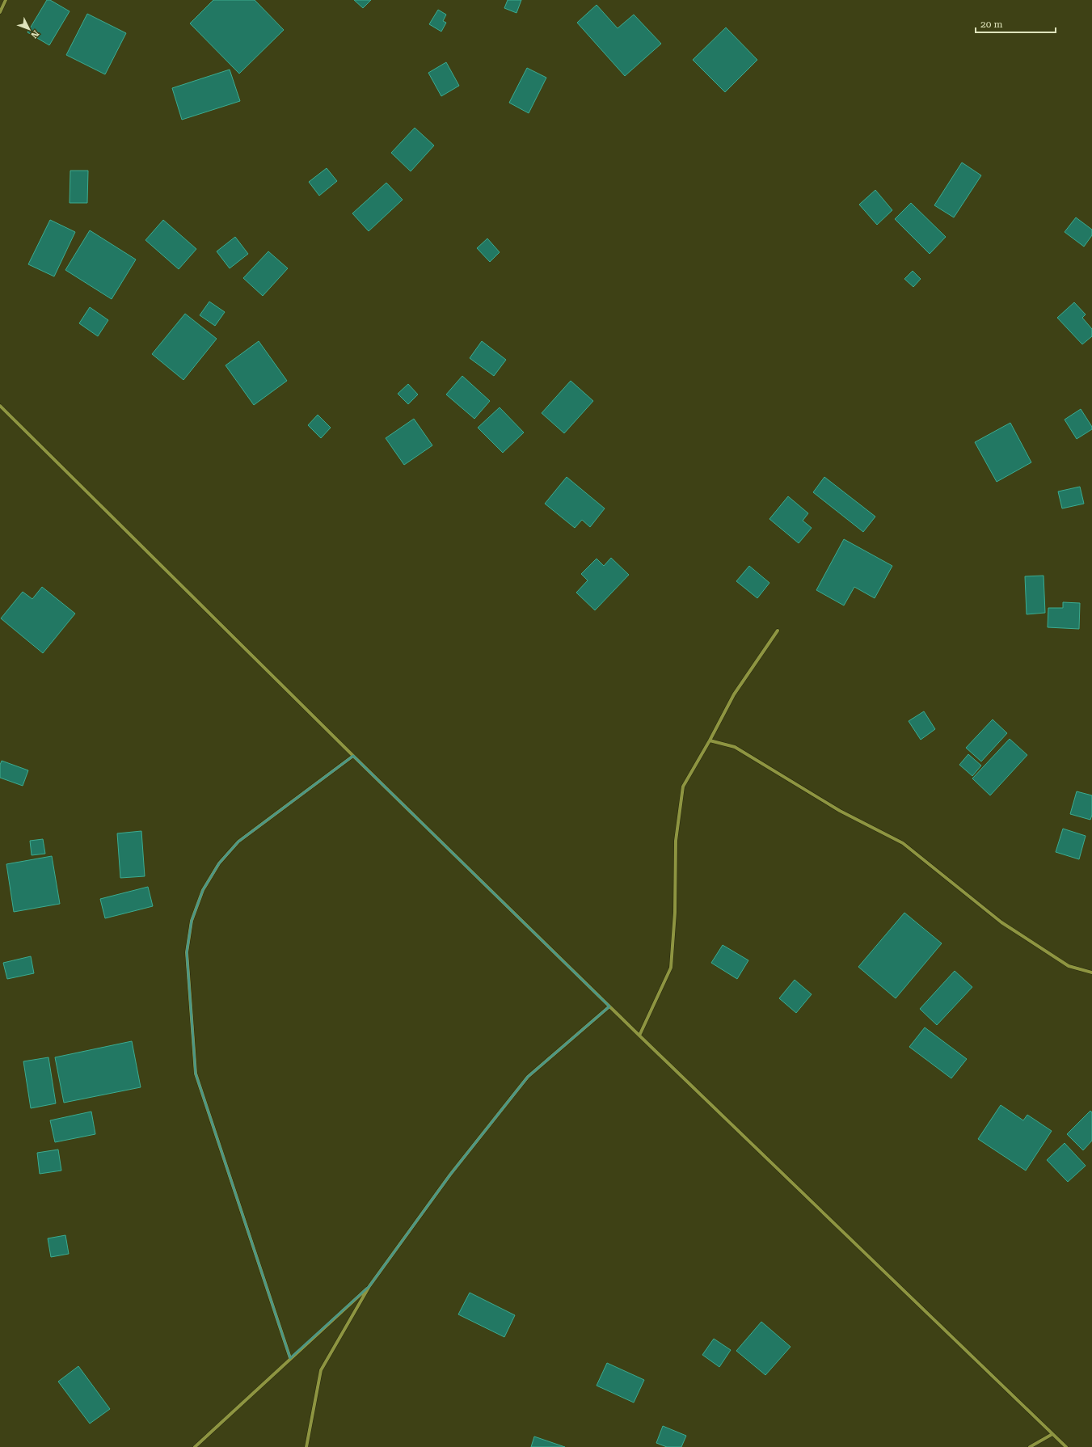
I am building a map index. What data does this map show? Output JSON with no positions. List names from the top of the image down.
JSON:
{
  "scale_bar": "20 m",
  "north": "bottom right"
}
